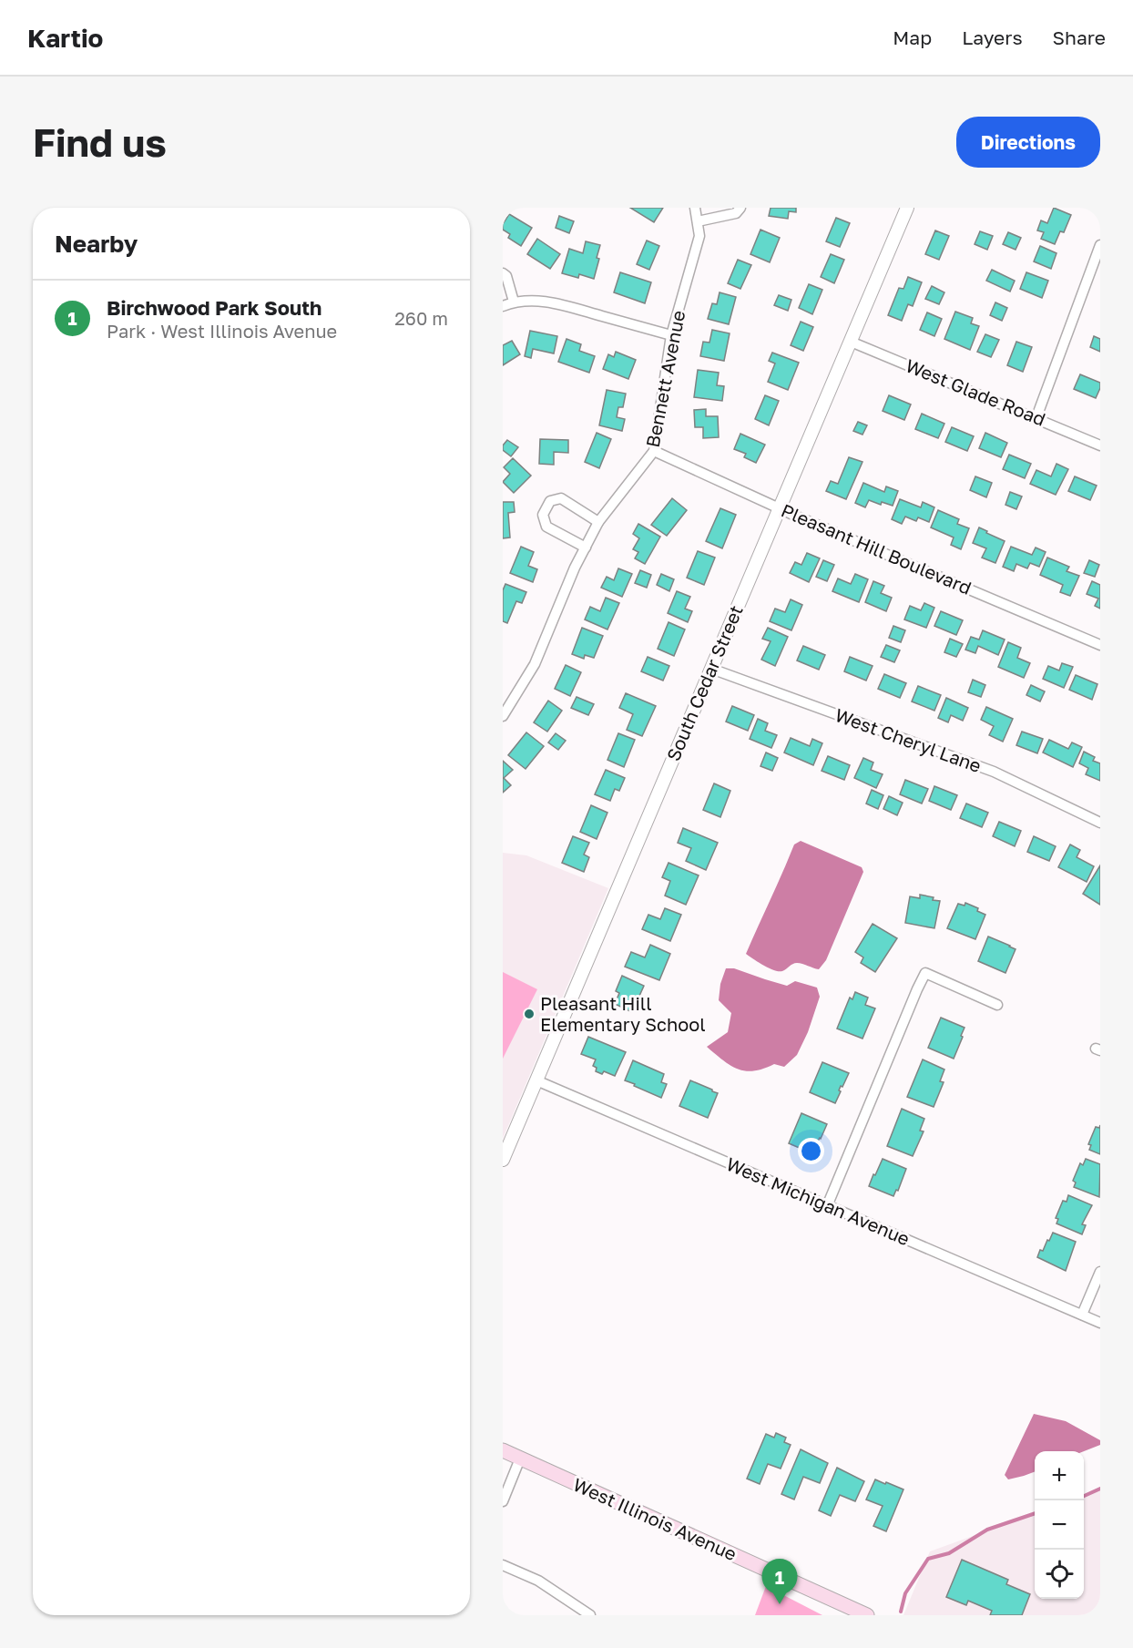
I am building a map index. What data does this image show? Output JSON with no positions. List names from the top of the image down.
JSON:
{
  "streets": {
    "main road": ["West Illinois Avenue"],
    "street": [
      "Bennett Avenue",
      "West Glade Road",
      "Pleasant Hill Boulevard",
      "South Cedar Street",
      "West Cheryl Lane",
      "West Michigan Avenue"
    ]
  },
  "crossings": [
    ["Bennett Avenue", "Pleasant Hill Boulevard"],
    ["West Glade Road", "South Cedar Street"],
    ["Pleasant Hill Boulevard", "South Cedar Street"],
    ["South Cedar Street", "West Cheryl Lane"],
    ["South Cedar Street", "West Michigan Avenue"]
  ],
  "places": ["Pleasant Hill Elementary School"],
  "page": {
    "header": "Kartio",
    "nav": ["Map", "Layers", "Share"],
    "buttons": "Directions",
    "title": "Find us",
    "heading": "Nearby",
    "list": [
      {
        "mark": "1",
        "name": "Birchwood Park South",
        "note": "Park · West Illinois Avenue",
        "value": "260 m"
      }
    ],
    "map_buttons": ["+", "−"],
    "pins": "1"
  }
}
